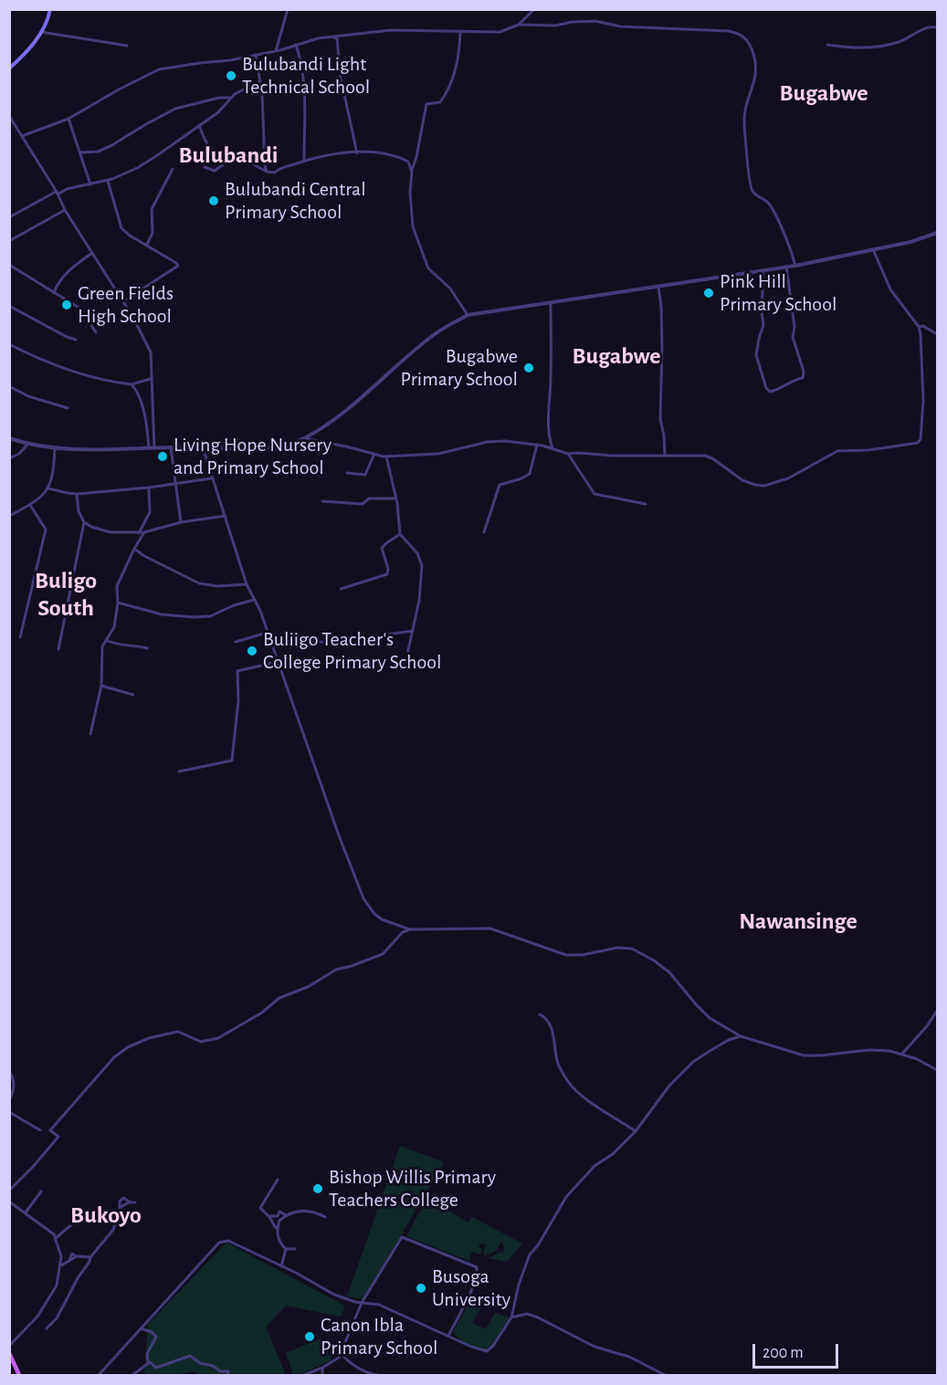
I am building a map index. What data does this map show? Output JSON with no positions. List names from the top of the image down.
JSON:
{
  "districts": [
    "Bugabwe",
    "Bulubandi",
    "Bugabwe",
    "Buligo South",
    "Nawansinge",
    "Bukoyo"
  ],
  "places": [
    "Bulubandi Light Technical School",
    "Bulubandi Central Primary School",
    "Pink Hill Primary School",
    "Green Fields High School",
    "Bugabwe Primary School",
    "Living Hope Nursery and Primary School",
    "Buliigo Teacher's College Primary School",
    "Bishop Willis Primary Teachers College",
    "Busoga University",
    "Canon Ibla Primary School"
  ],
  "scale_bar": "200 m"
}
